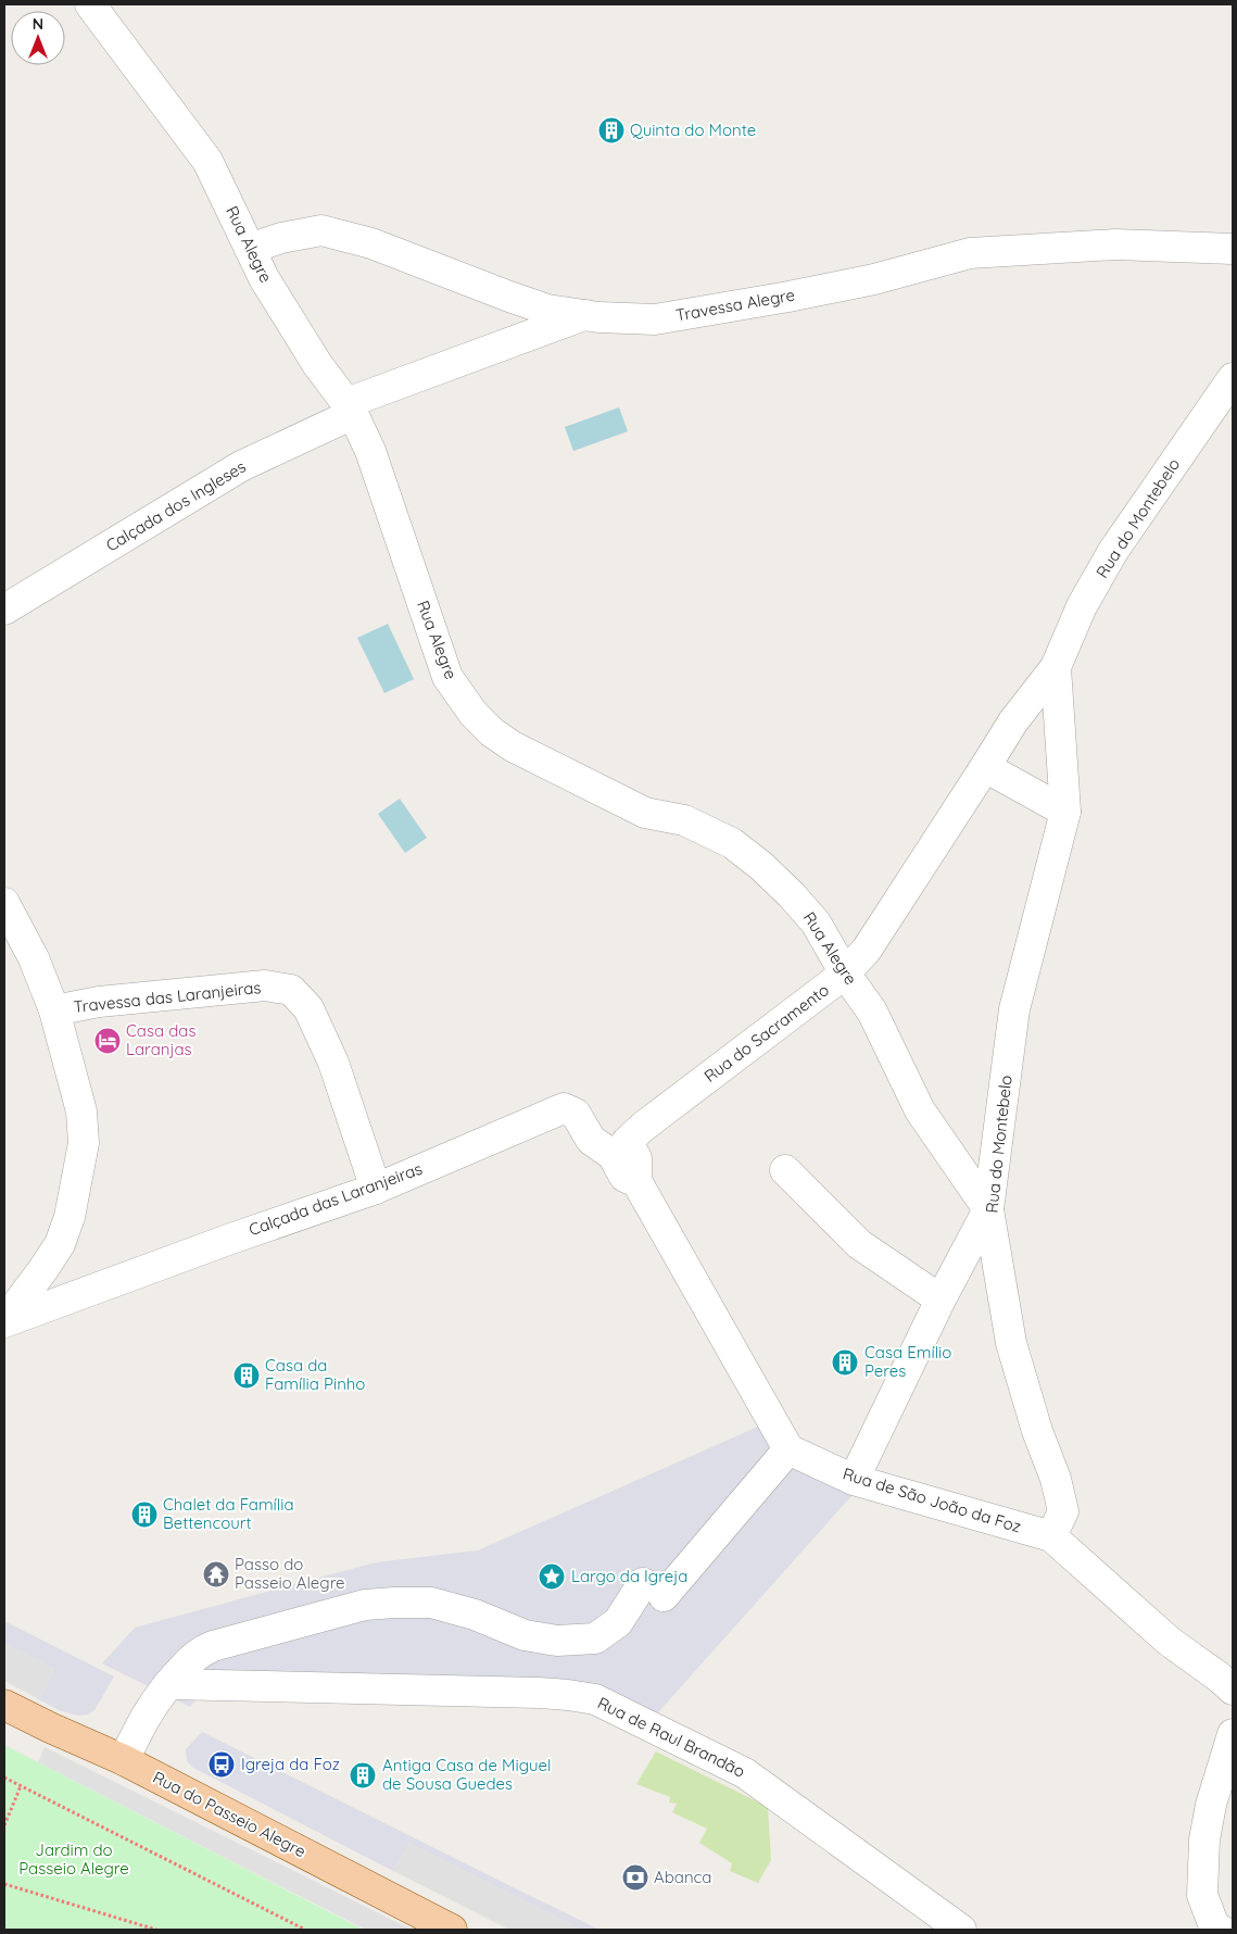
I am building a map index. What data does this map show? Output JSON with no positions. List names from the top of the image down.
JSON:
{
  "streets": {
    "main road": ["Rua do Passeio Alegre"],
    "street": [
      "Rua Alegre",
      "Travessa Alegre",
      "Calçada dos Ingleses",
      "Rua do Montebelo",
      "Travessa das Laranjeiras",
      "Rua do Sacramento",
      "Calçada das Laranjeiras",
      "Rua de São João da Foz",
      "Rua de Raul Brandão"
    ]
  },
  "crossings": [
    ["Rua Alegre", "Travessa Alegre"],
    ["Rua Alegre", "Calçada dos Ingleses"],
    ["Rua Alegre", "Rua do Montebelo"],
    ["Rua Alegre", "Rua do Sacramento"],
    ["Travessa Alegre", "Calçada dos Ingleses"],
    ["Rua do Montebelo", "Rua do Sacramento"],
    ["Rua do Montebelo", "Rua de São João da Foz"],
    ["Travessa das Laranjeiras", "Calçada das Laranjeiras"],
    ["Rua do Sacramento", "Calçada das Laranjeiras"]
  ],
  "parks": ["Jardim do Passeio Alegre"],
  "places": {
    "building": [
      "Quinta do Monte",
      "Casa Emílio Peres",
      "Casa da Família Pinho",
      "Chalet da Família Bettencourt",
      "Antiga Casa de Miguel de Sousa Guedes"
    ],
    "hotel": ["Casa das Laranjas"],
    "temple": ["Passo do Passeio Alegre"],
    "place": ["Largo da Igreja"],
    "bus stop": ["Igreja da Foz"],
    "bank": ["Abanca"]
  },
  "north": "top"
}
